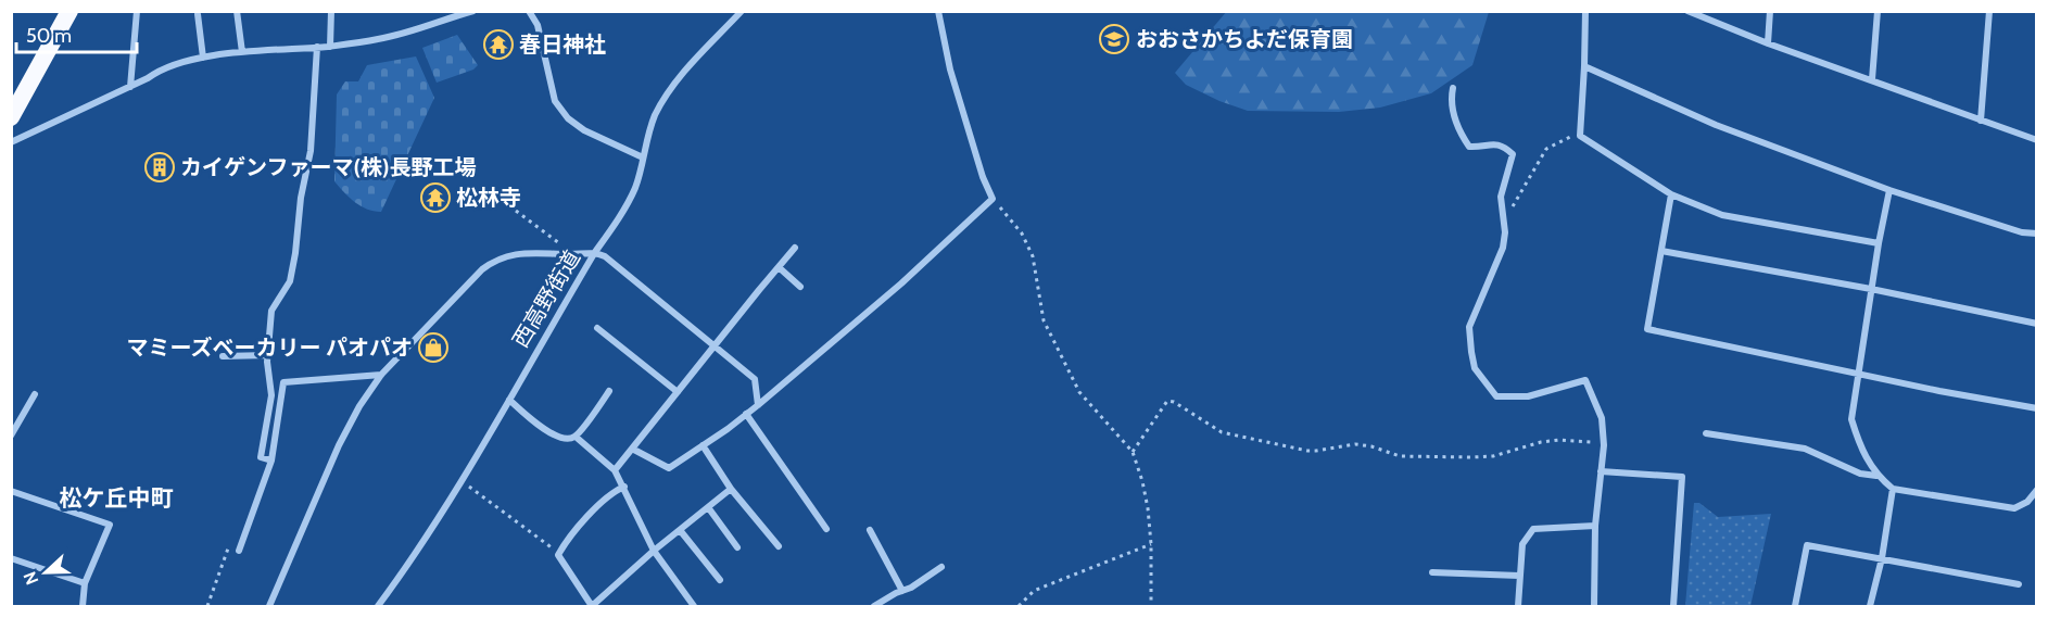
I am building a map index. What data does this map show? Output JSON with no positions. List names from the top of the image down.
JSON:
{
  "streets": {
    "street": ["西高野街道"]
  },
  "districts": ["松ケ丘中町"],
  "places": {
    "school or university": ["おおさかちよだ保育園"],
    "temple": ["春日神社", "松林寺"],
    "building": ["カイゲンファーマ(株)長野工場"],
    "shop": ["マミーズベーカリー パオパオ"]
  },
  "scale_bar": "50 m",
  "north": "left"
}
